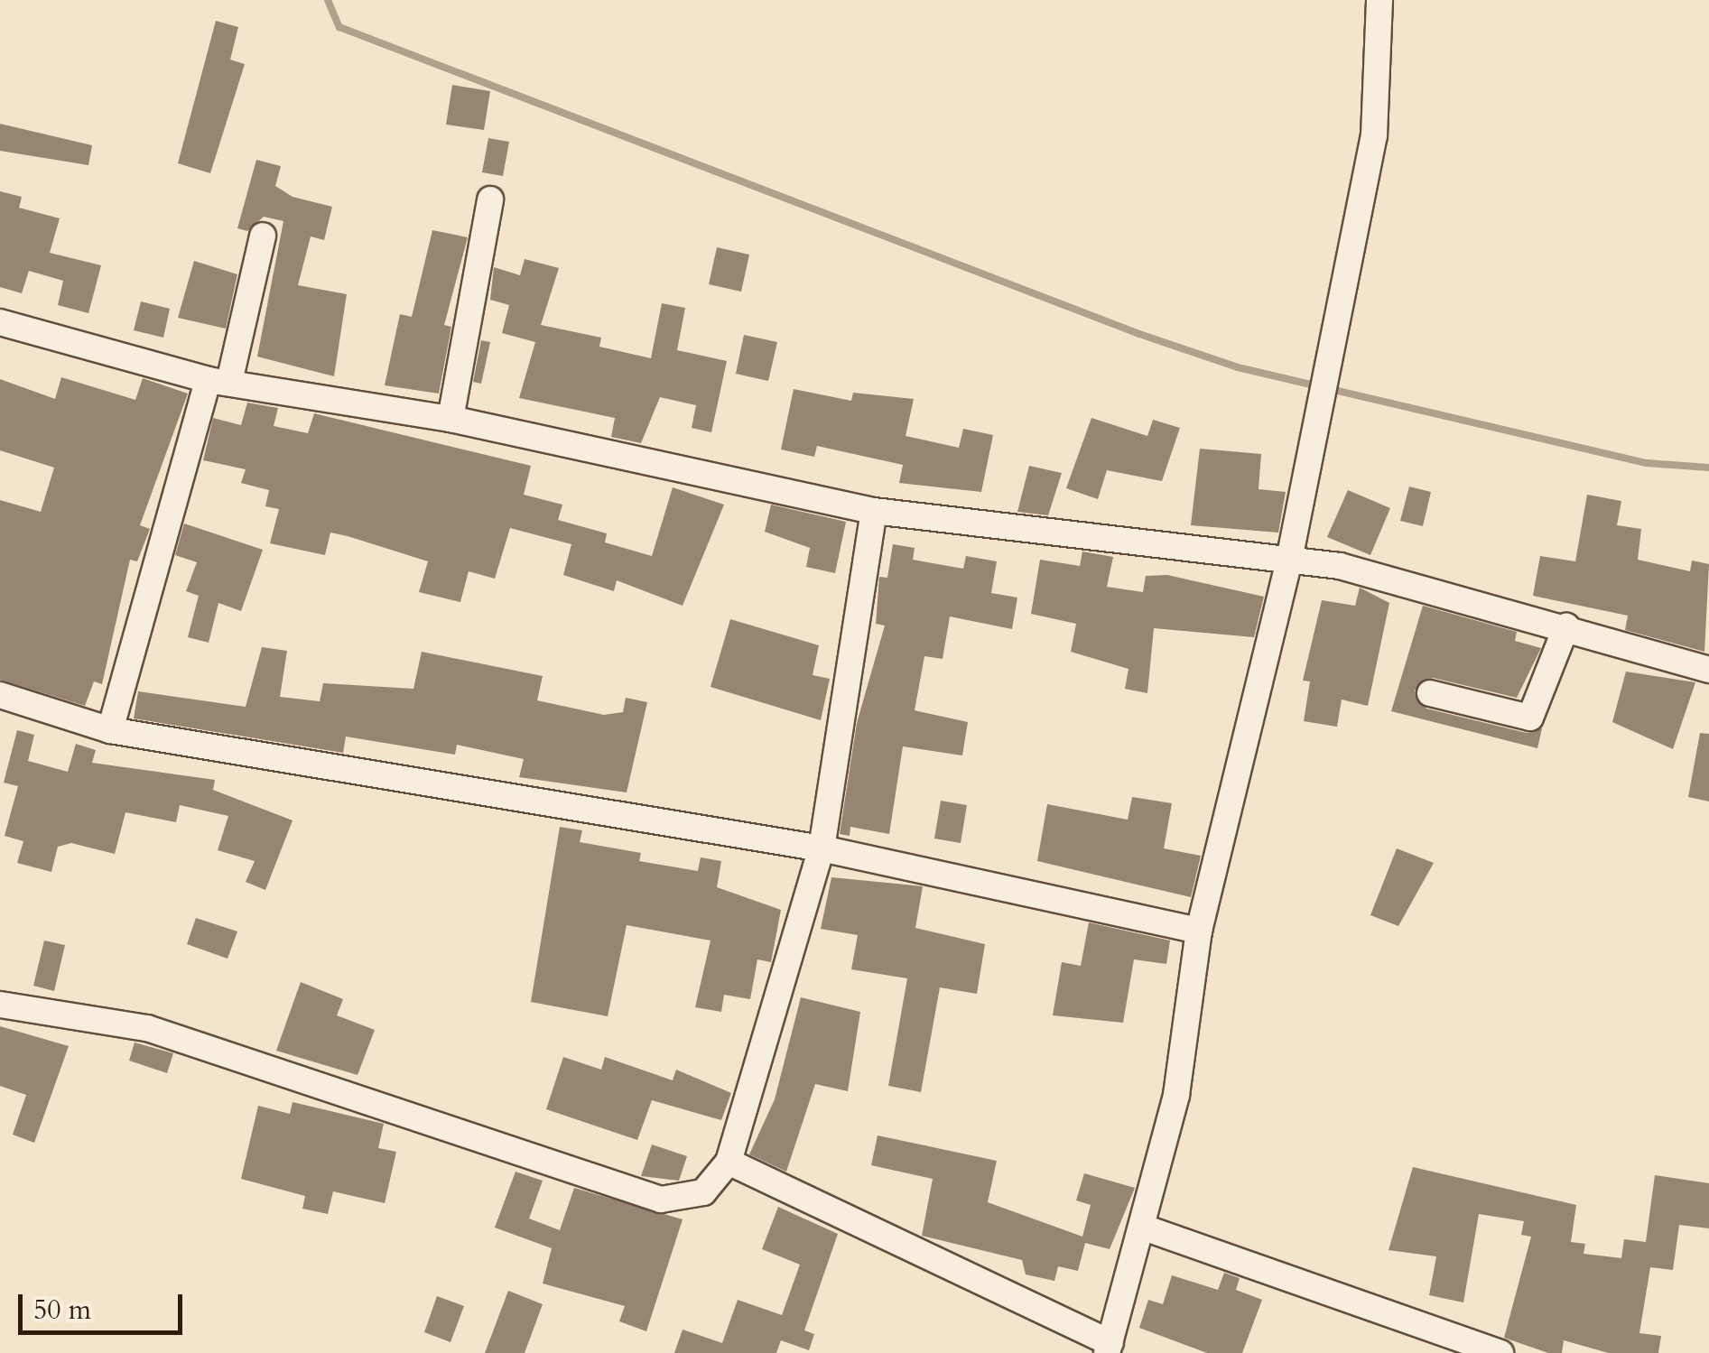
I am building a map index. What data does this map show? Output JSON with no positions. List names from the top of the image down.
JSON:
{
  "scale_bar": "50 m"
}
